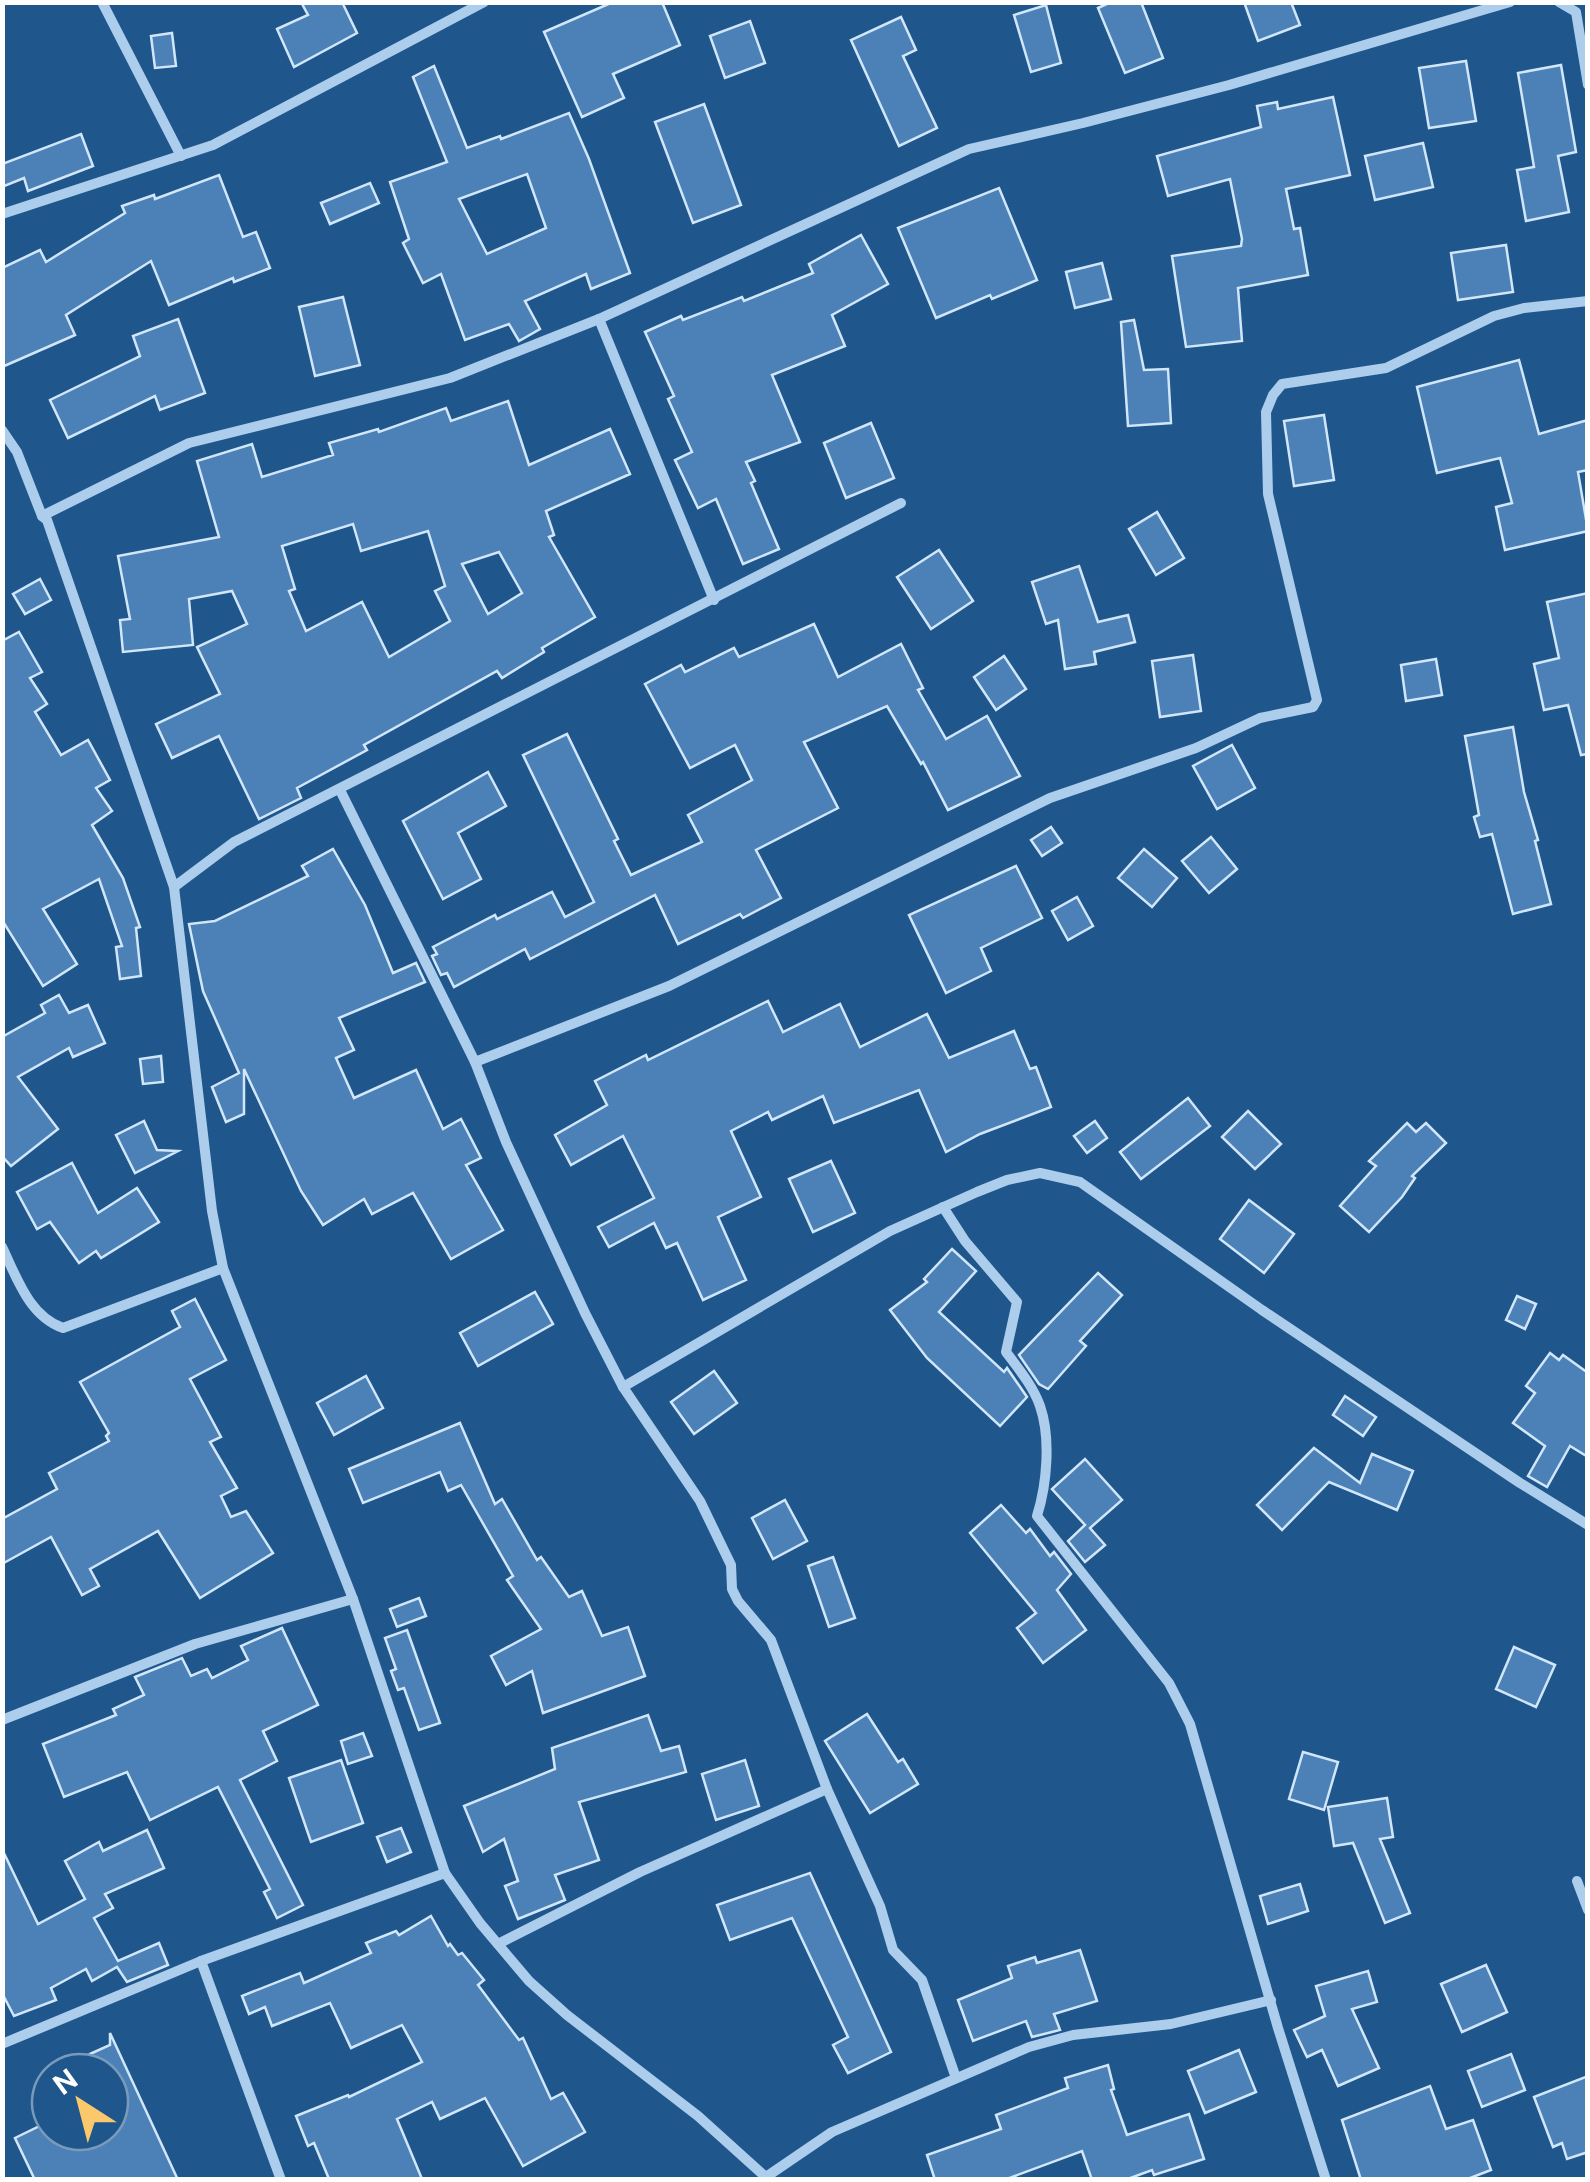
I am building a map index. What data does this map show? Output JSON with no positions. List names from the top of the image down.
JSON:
{
  "north": "top left"
}
